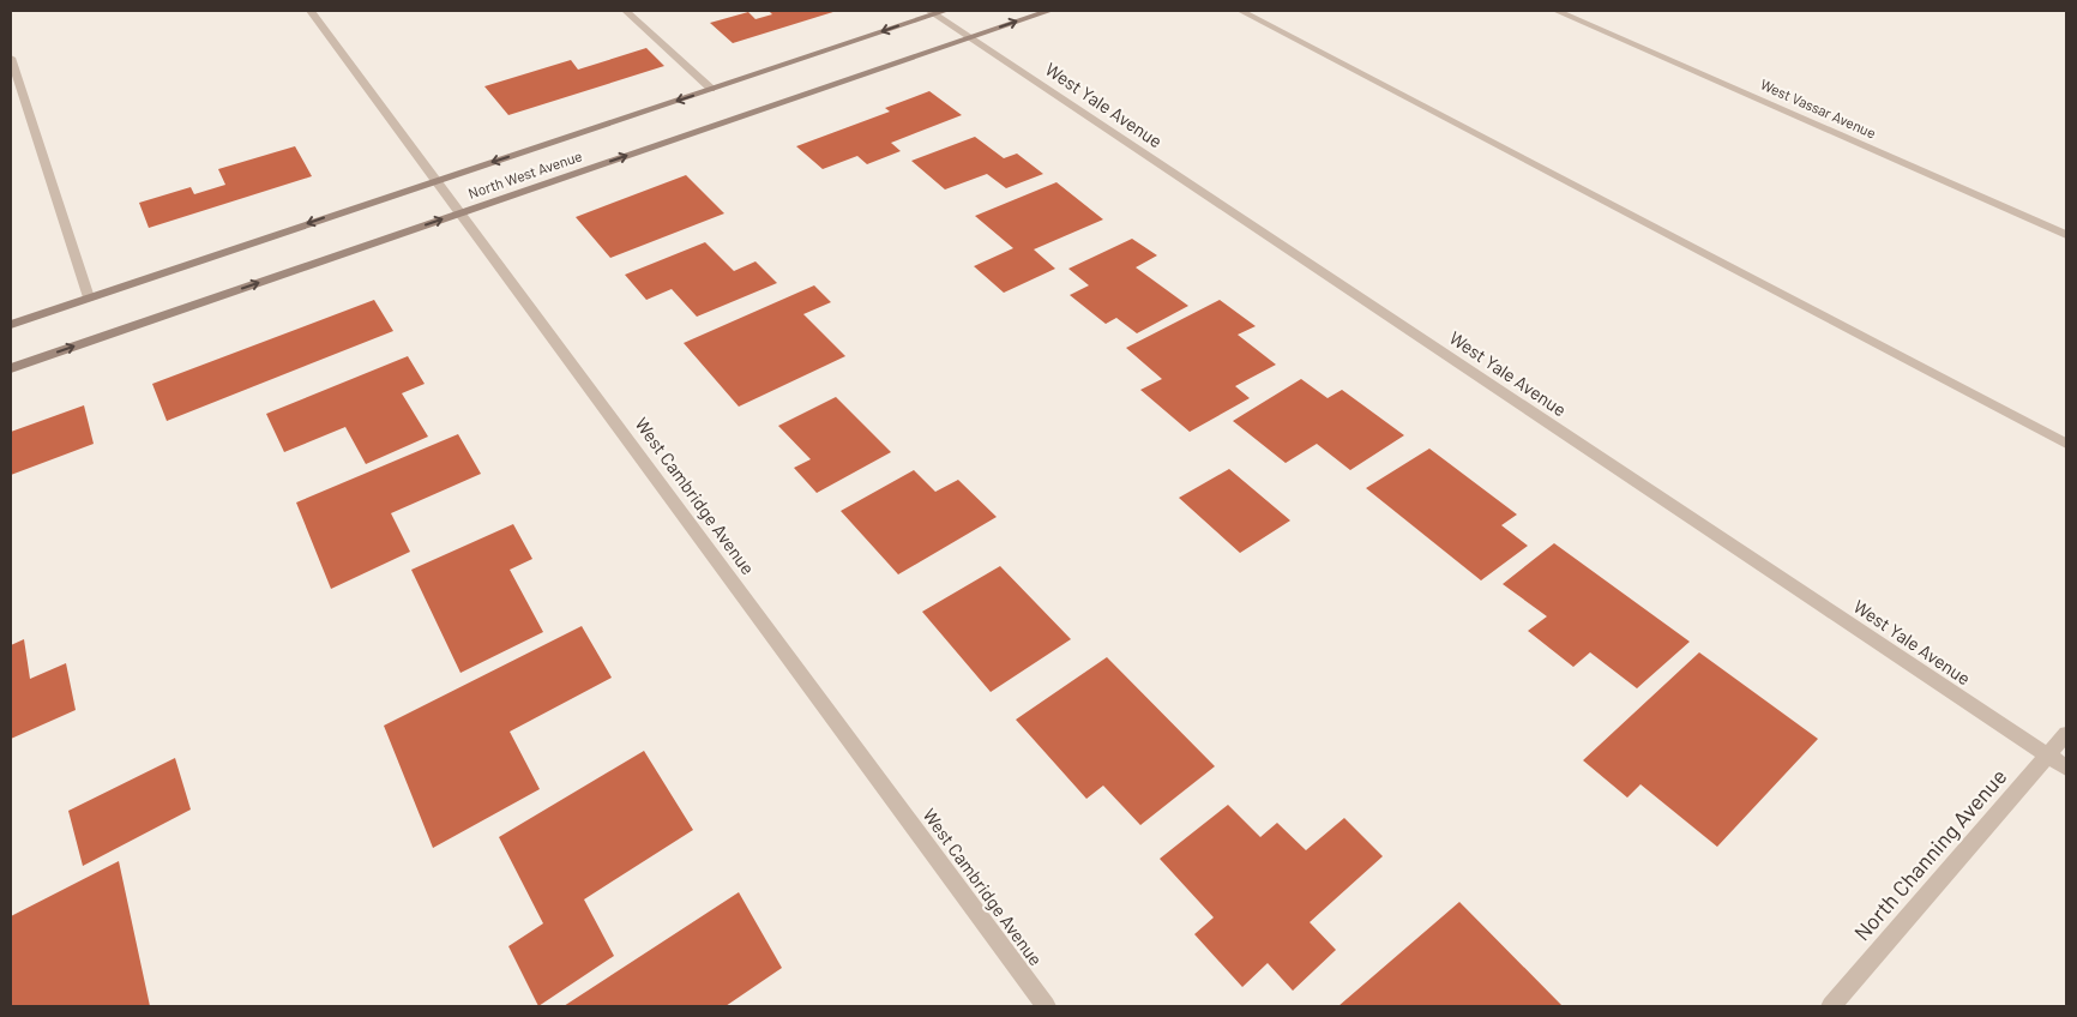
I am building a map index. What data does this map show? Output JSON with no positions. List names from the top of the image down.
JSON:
{
  "streets": {
    "main road": ["North West Avenue"],
    "street": [
      "West Yale Avenue",
      "West Vassar Avenue",
      "West Cambridge Avenue",
      "North Channing Avenue"
    ]
  },
  "crossings": [
    ["West Yale Avenue", "North West Avenue"],
    ["West Yale Avenue", "North Channing Avenue"],
    ["North West Avenue", "West Cambridge Avenue"]
  ]
}
